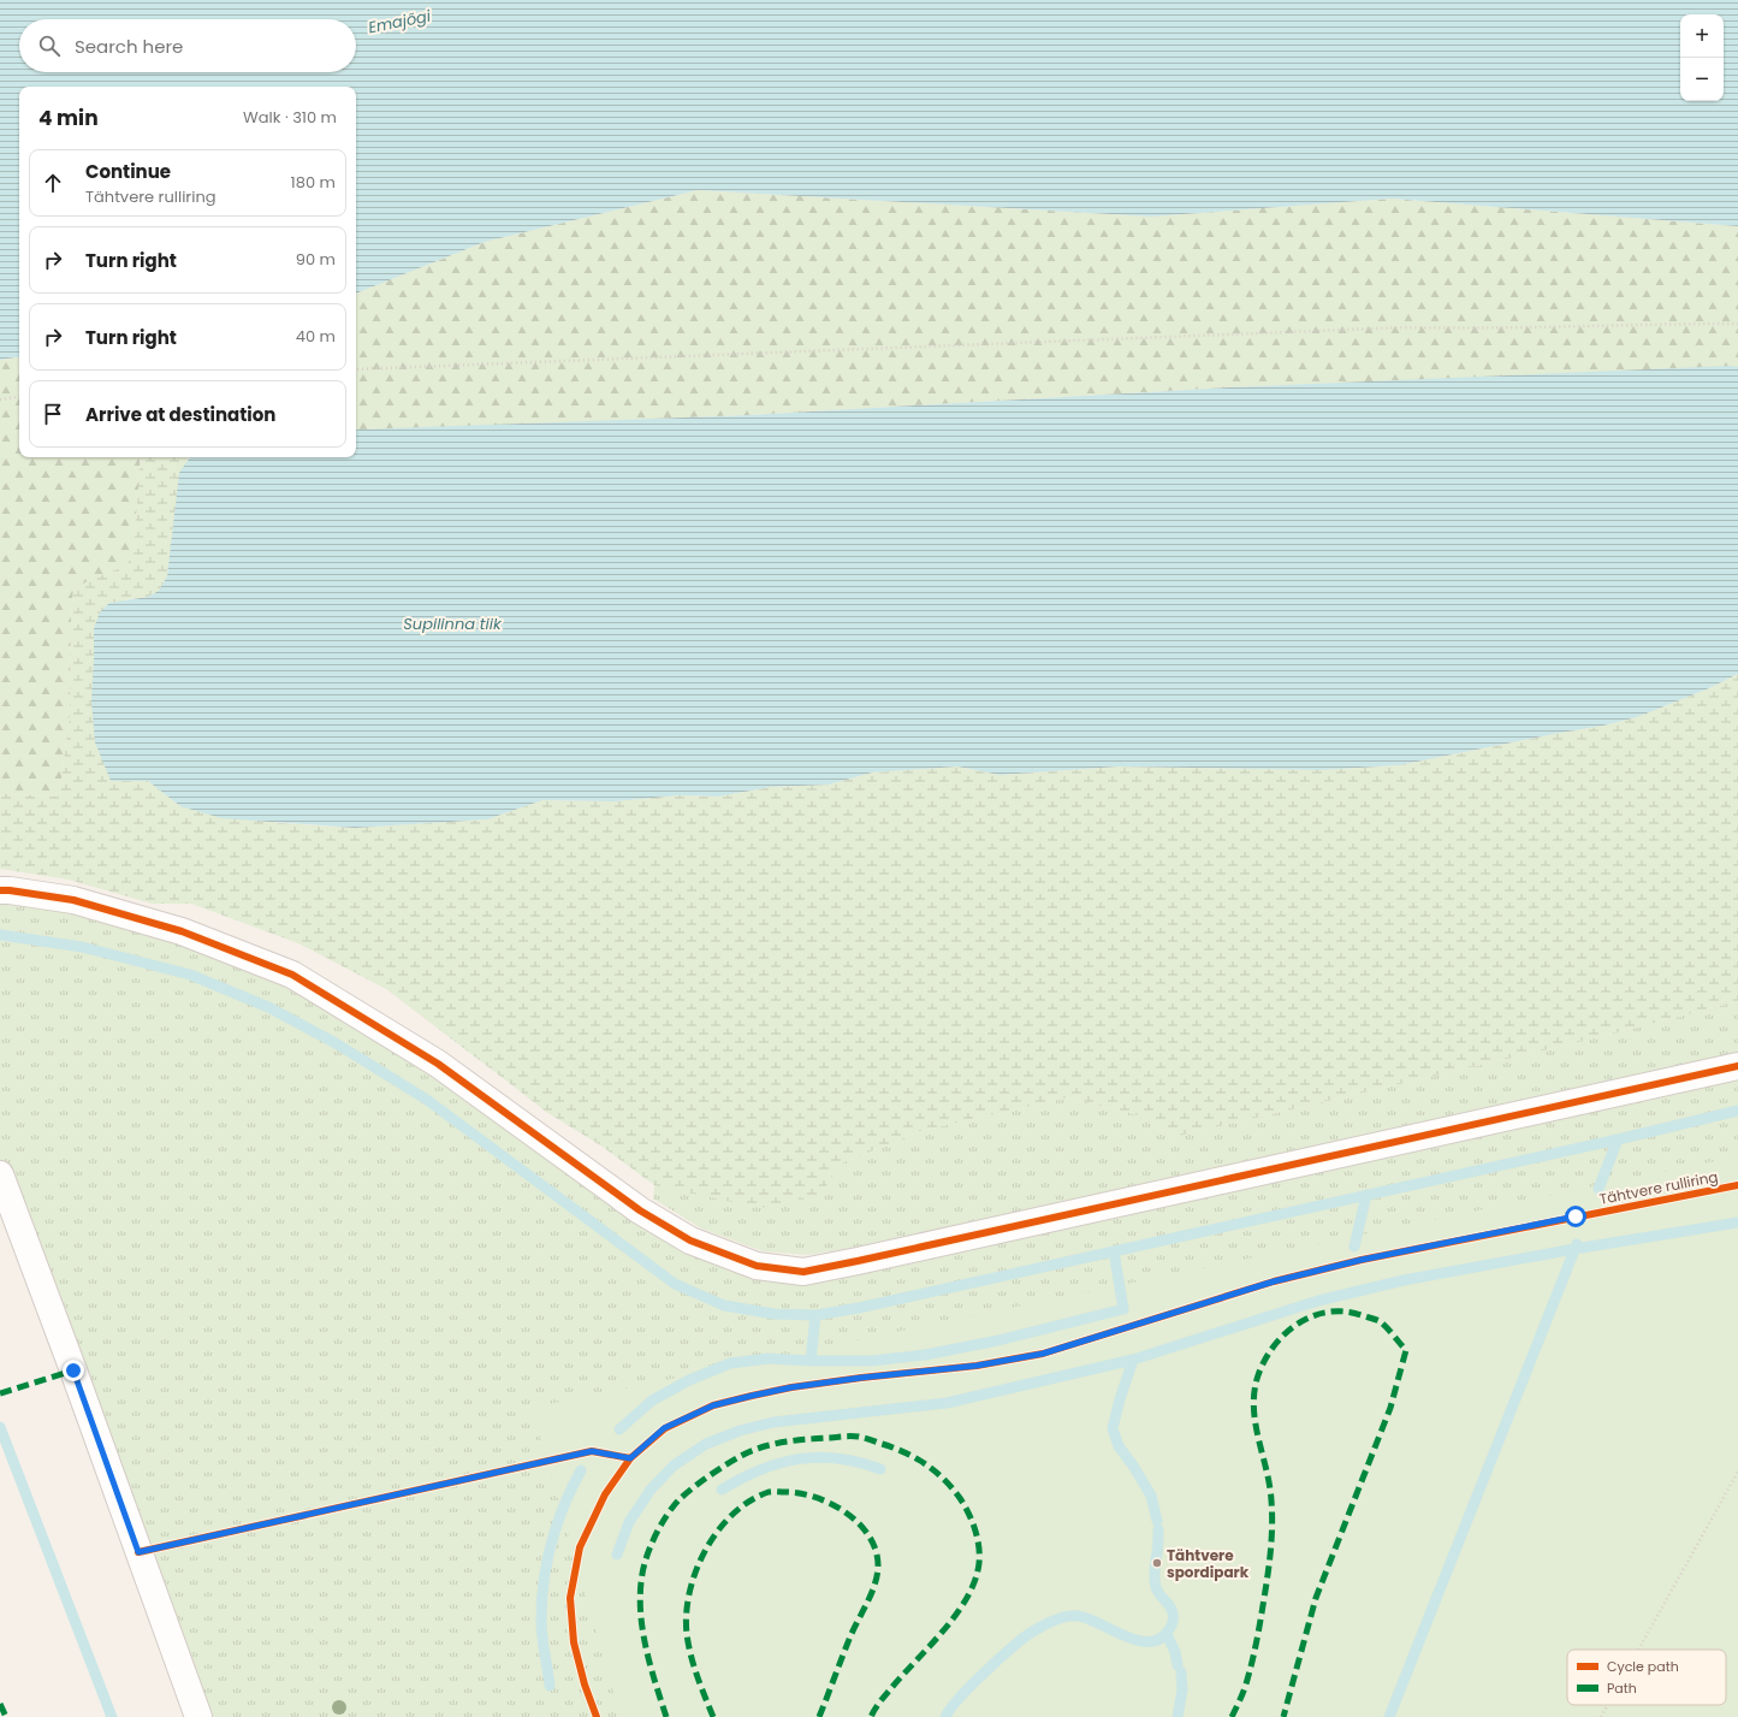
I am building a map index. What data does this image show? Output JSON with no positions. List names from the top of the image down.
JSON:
{
  "streets": {
    "cycle path": ["Tähtvere rulliring"]
  },
  "water": ["Emajõgi", "Supilinna tiik"],
  "places": ["Tähtvere spordipark"],
  "legend": ["Cycle path", "Path"],
  "page": {
    "map_buttons": ["+", "−"],
    "search": "Search here",
    "heading": ["4 min", "Walk · 310 m"],
    "list": [
      ["Continue", "Tähtvere rulliring", "180 m"],
      ["Turn right", "90 m"],
      ["Turn right", "40 m"],
      "Arrive at destination"
    ]
  }
}
